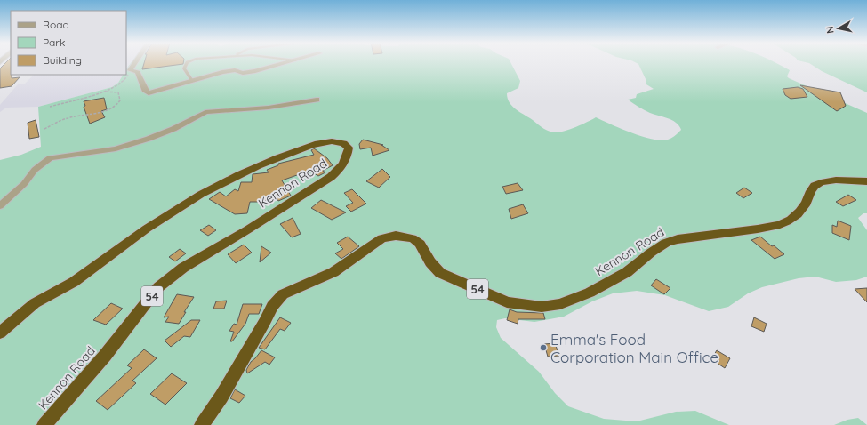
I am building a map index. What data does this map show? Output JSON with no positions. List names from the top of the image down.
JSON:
{
  "streets": {
    "highway": ["Kennon Road", "54"]
  },
  "places": ["Emma's Food Corporation Main Office"],
  "legend": ["Road", "Park", "Building"],
  "north": "left"
}
